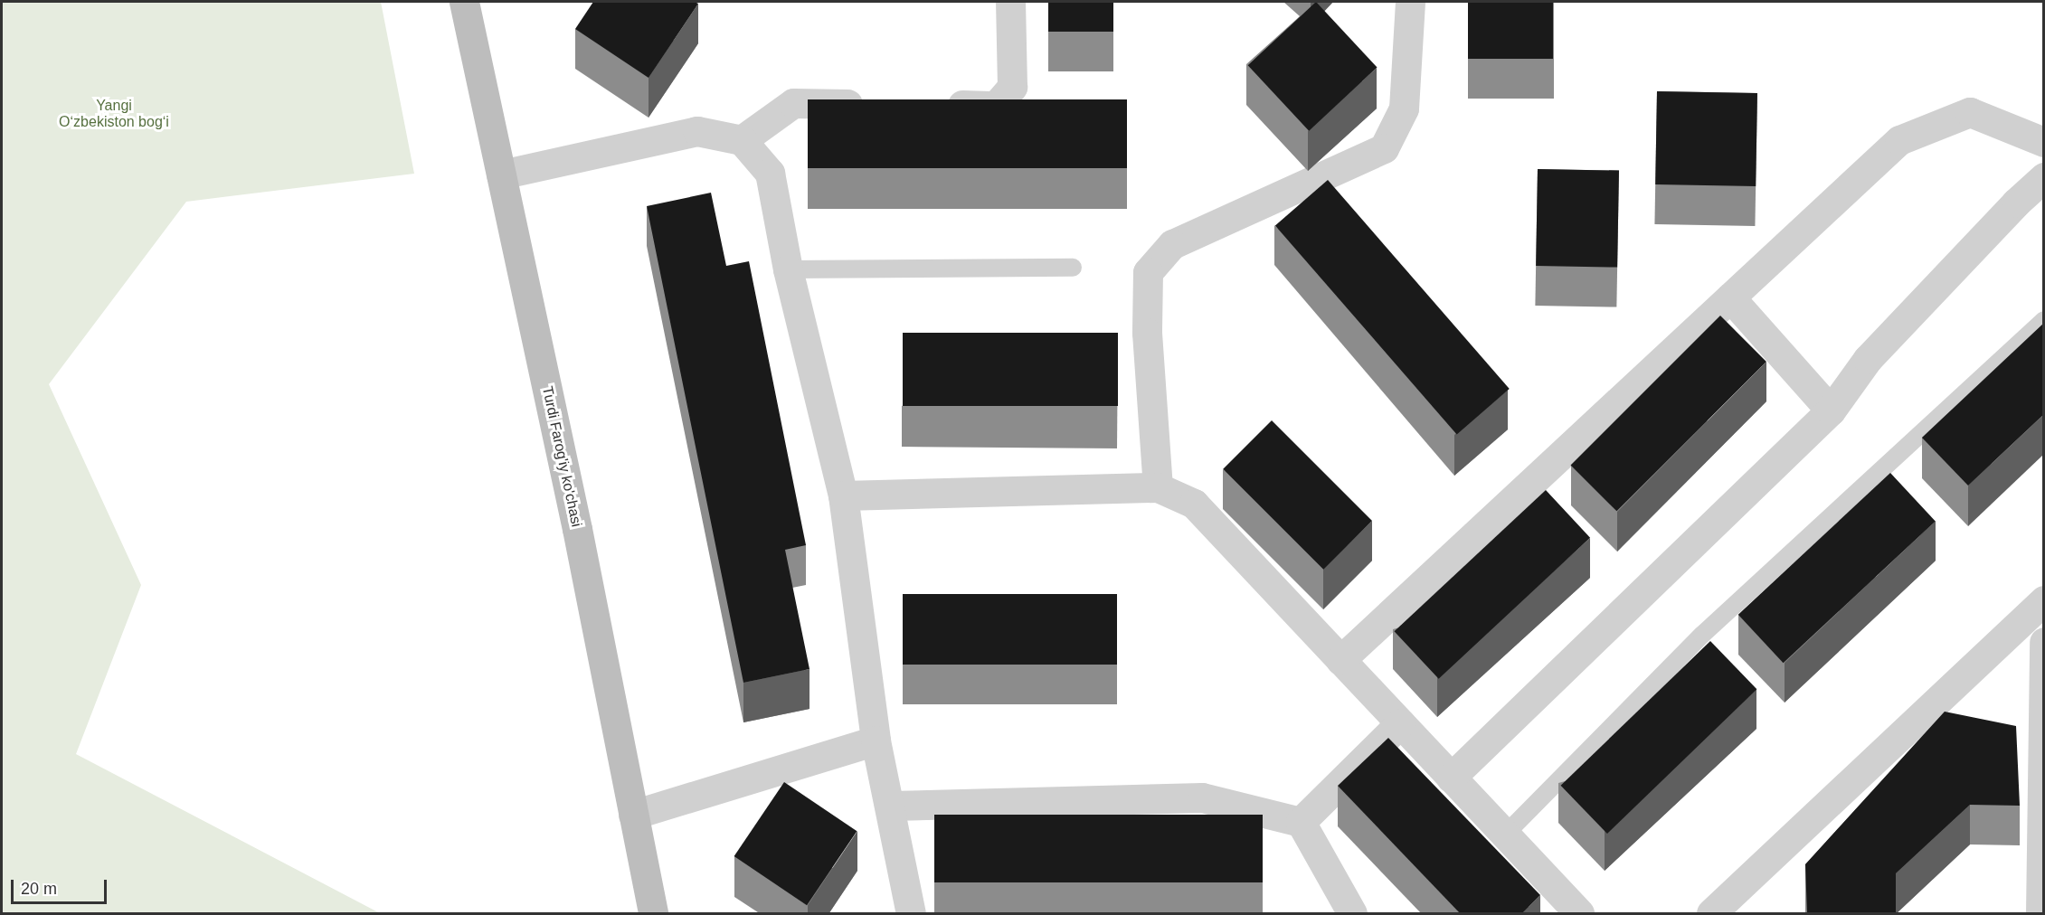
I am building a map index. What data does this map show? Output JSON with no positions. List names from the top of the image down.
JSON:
{
  "streets": {
    "main road": ["Turdi Farog'iy ko'chasi"]
  },
  "parks": ["Yangi Oʻzbekiston bogʻi"],
  "scale_bar": "20 m"
}
